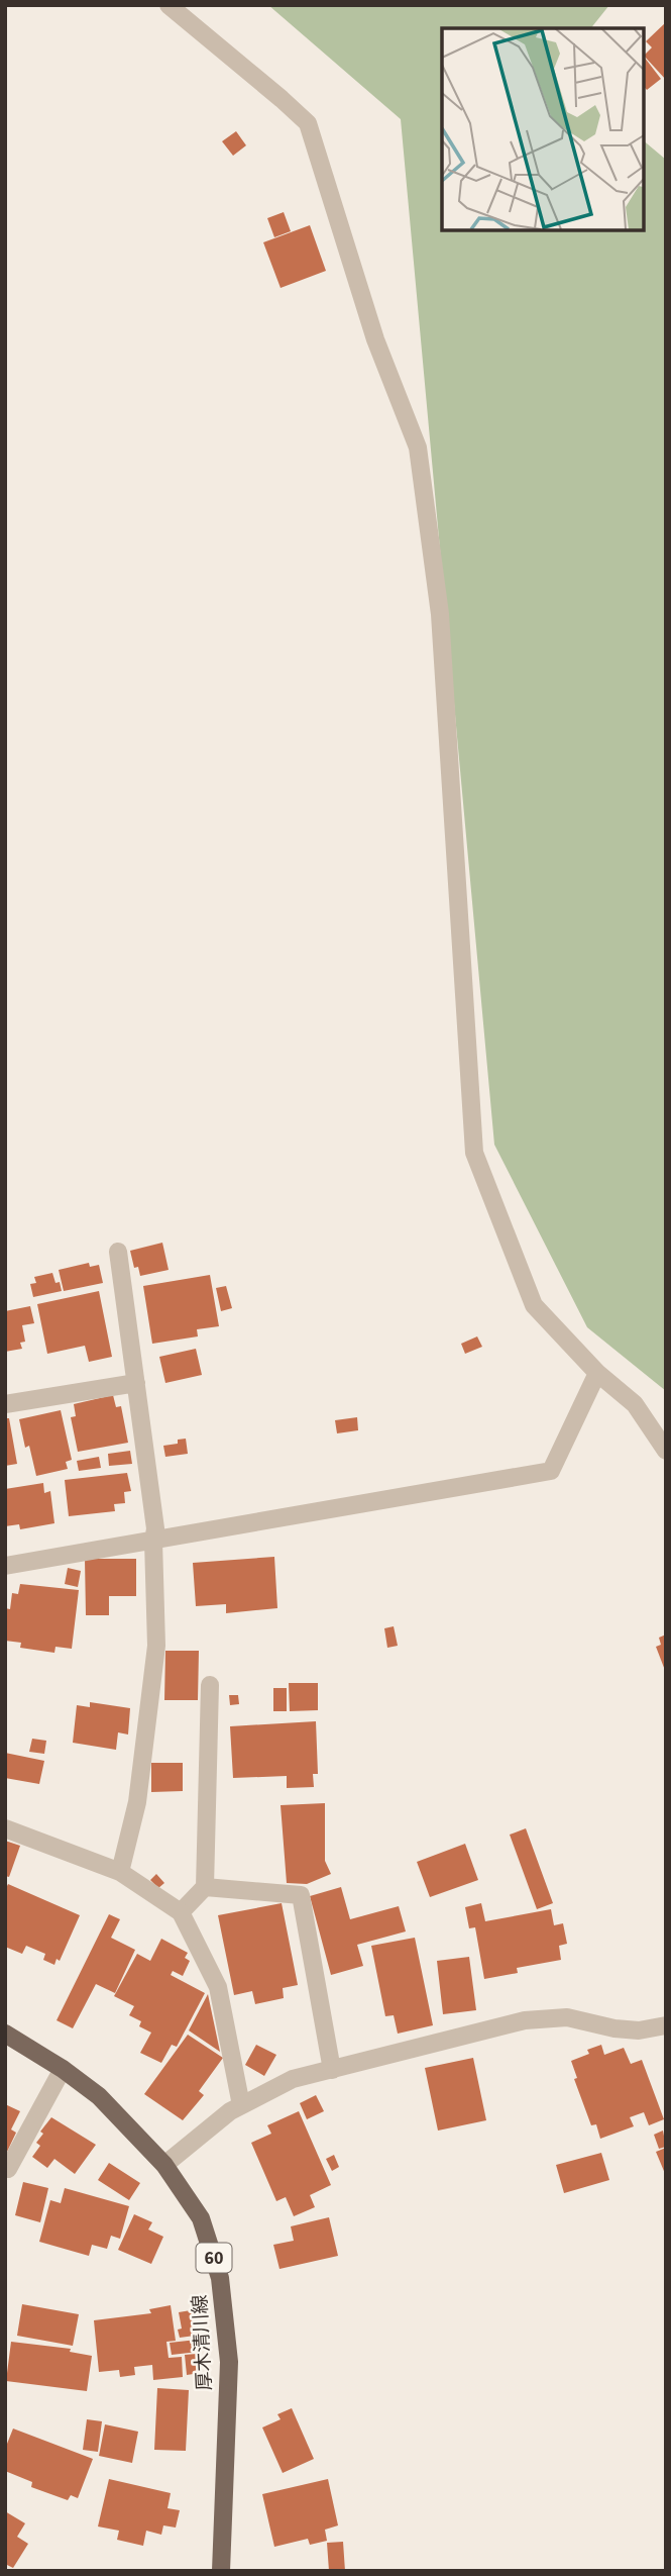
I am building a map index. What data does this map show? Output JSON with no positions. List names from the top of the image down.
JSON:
{
  "streets": {
    "main road": ["60", "厚木清川線"]
  }
}
